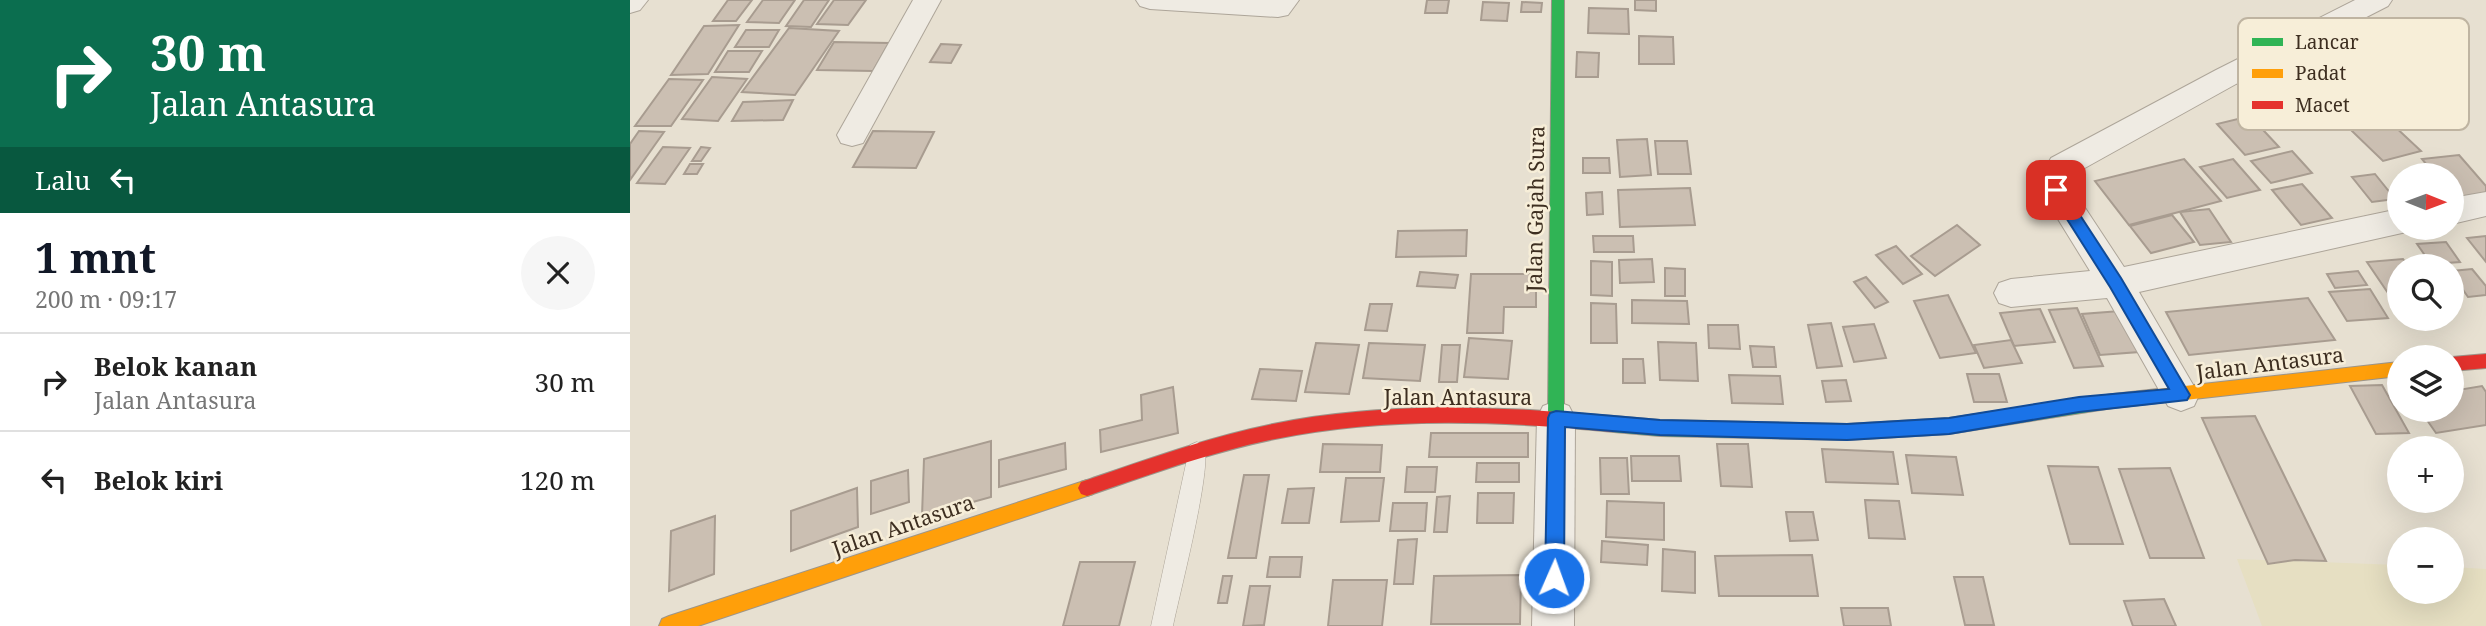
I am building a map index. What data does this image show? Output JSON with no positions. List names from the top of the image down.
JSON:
{
  "streets": {
    "main road": ["Jalan Gajah Sura", "Jalan Antasura"]
  },
  "crossings": [
    ["Jalan Gajah Sura", "Jalan Antasura"]
  ],
  "legend": ["Lancar", "Padat", "Macet"],
  "north": "right",
  "page": {
    "turn": ["30 m", "Jalan Antasura"],
    "then": "Lalu",
    "map_buttons": ["+", "−"],
    "heading": ["1 mnt", "200 m · 09:17"],
    "list": [
      {
        "name": "Belok kanan",
        "note": "Jalan Antasura",
        "value": "30 m"
      },
      {
        "name": "Belok kiri",
        "value": "120 m"
      }
    ]
  }
}
